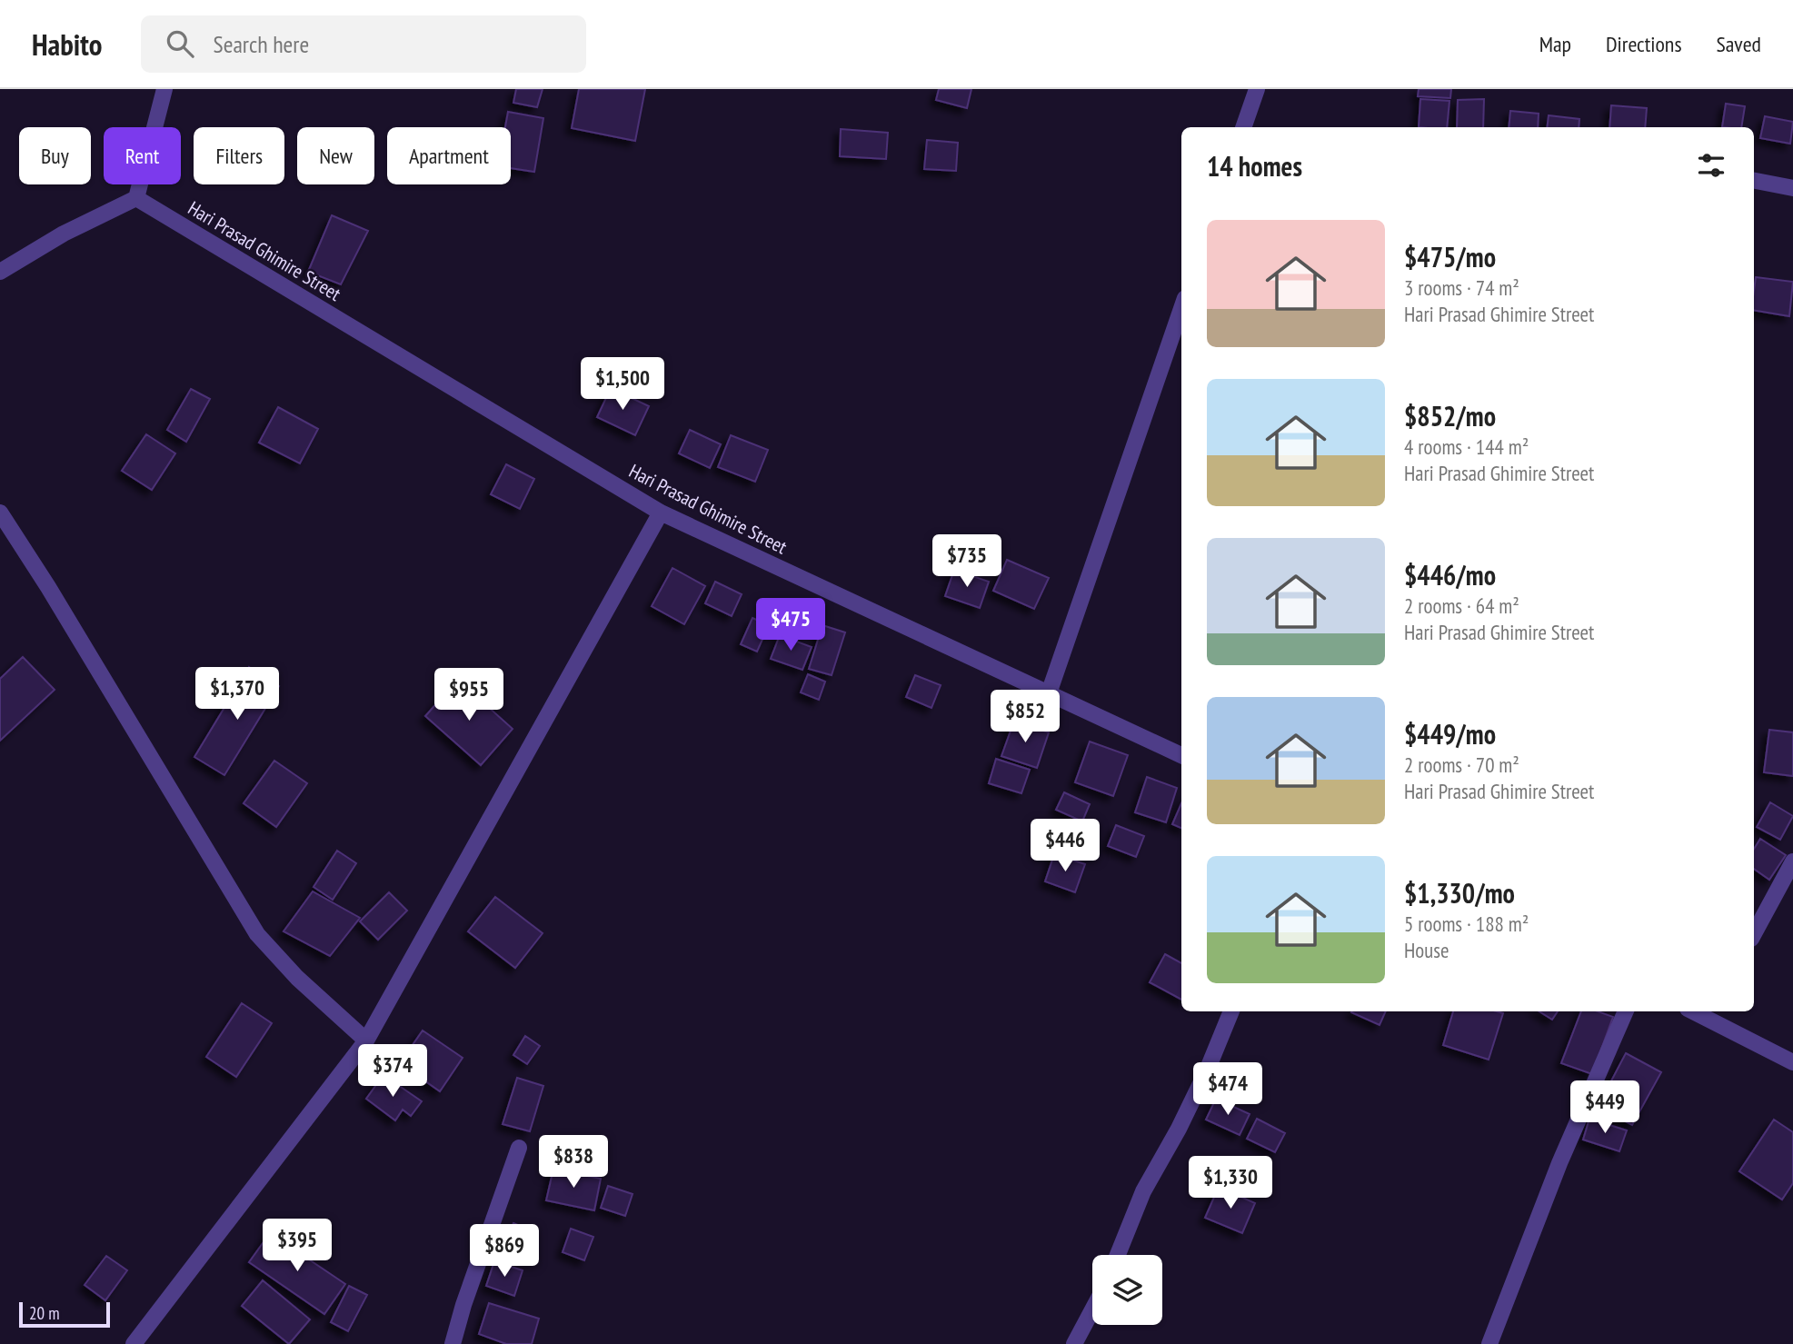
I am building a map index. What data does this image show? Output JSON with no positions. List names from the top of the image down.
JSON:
{
  "streets": {
    "street": ["Hari Prasad Ghimire Street"]
  },
  "scale_bar": "20 m",
  "page": {
    "header": "Habito",
    "search": "Search here",
    "nav": ["Map", "Directions", "Saved"],
    "chip": [
      "Buy",
      "Rent",
      "Filters",
      "New",
      "Apartment"
    ],
    "heading": "14 homes",
    "list": [
      {
        "name": "$475/mo",
        "note": "3 rooms · 74 m² · Hari Prasad Ghimire Street"
      },
      {
        "name": "$852/mo",
        "note": "4 rooms · 144 m² · Hari Prasad Ghimire Street"
      },
      {
        "name": "$446/mo",
        "note": "2 rooms · 64 m² · Hari Prasad Ghimire Street"
      },
      {
        "name": "$449/mo",
        "note": "2 rooms · 70 m² · Hari Prasad Ghimire Street"
      },
      {
        "name": "$1,330/mo",
        "note": "5 rooms · 188 m² · House"
      }
    ],
    "price": [
      "$1,500",
      "$735",
      "$475",
      "$1,370",
      "$955",
      "$852",
      "$446",
      "$374",
      "$474",
      "$449",
      "$838",
      "$1,330",
      "$395",
      "$869"
    ],
    "scale": "20 m"
  }
}
